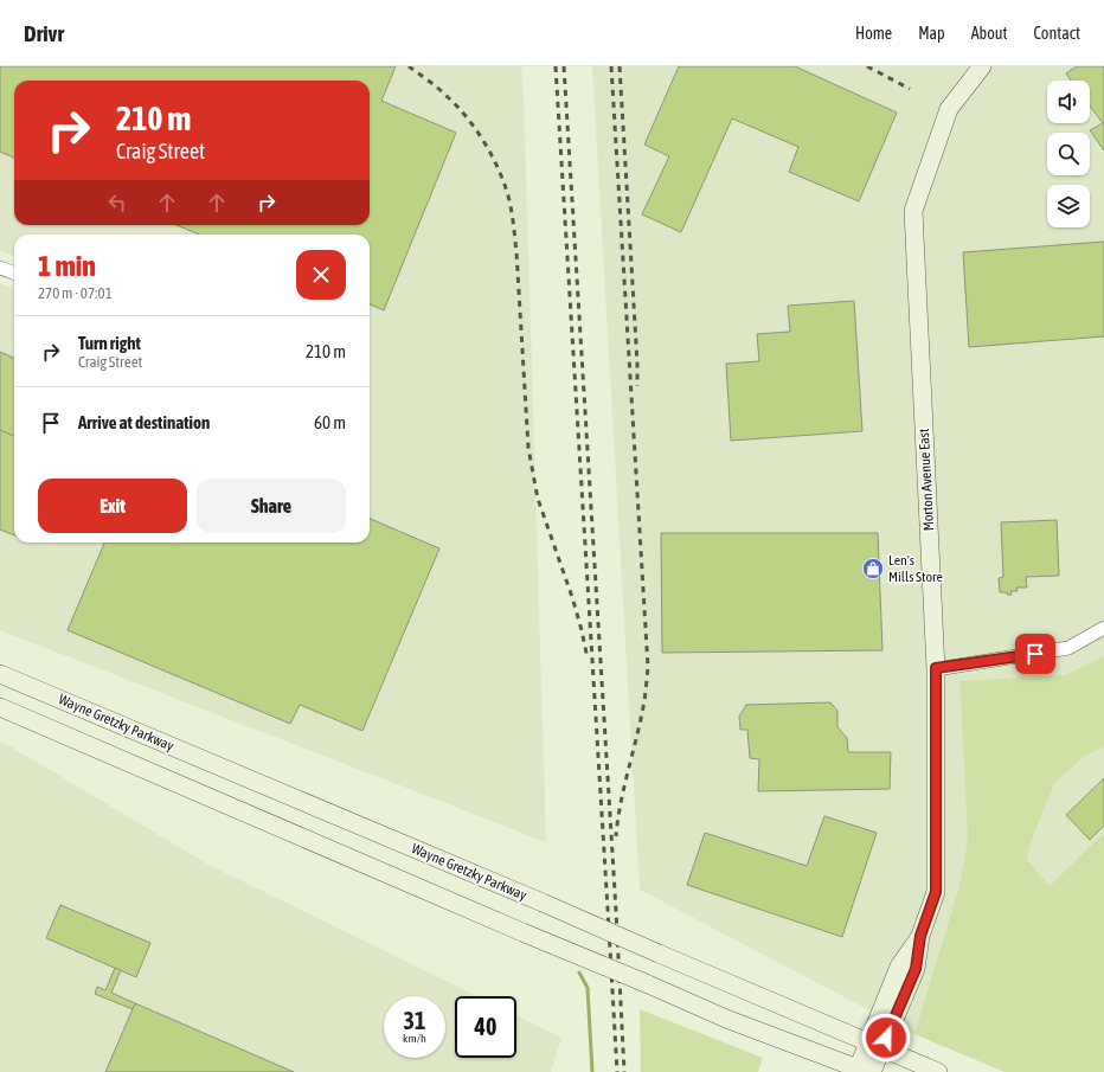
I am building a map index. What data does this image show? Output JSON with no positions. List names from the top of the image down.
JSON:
{
  "streets": {
    "main road": ["Morton Avenue East", "Wayne Gretzky Parkway"]
  },
  "crossings": [
    ["Morton Avenue East", "Wayne Gretzky Parkway"]
  ],
  "places": {
    "shop": ["Len's Mills Store"]
  },
  "page": {
    "header": "Drivr",
    "nav": [
      "Home",
      "Map",
      "About",
      "Contact"
    ],
    "turn": ["210 m", "Craig Street"],
    "heading": ["1 min", "270 m · 07:01"],
    "list": [
      {
        "name": "Turn right",
        "note": "Craig Street",
        "value": "210 m"
      },
      {
        "name": "Arrive at destination",
        "value": "60 m"
      }
    ],
    "buttons": ["Exit", "Share"],
    "speed": "31 km/h",
    "limit": "40"
  }
}
